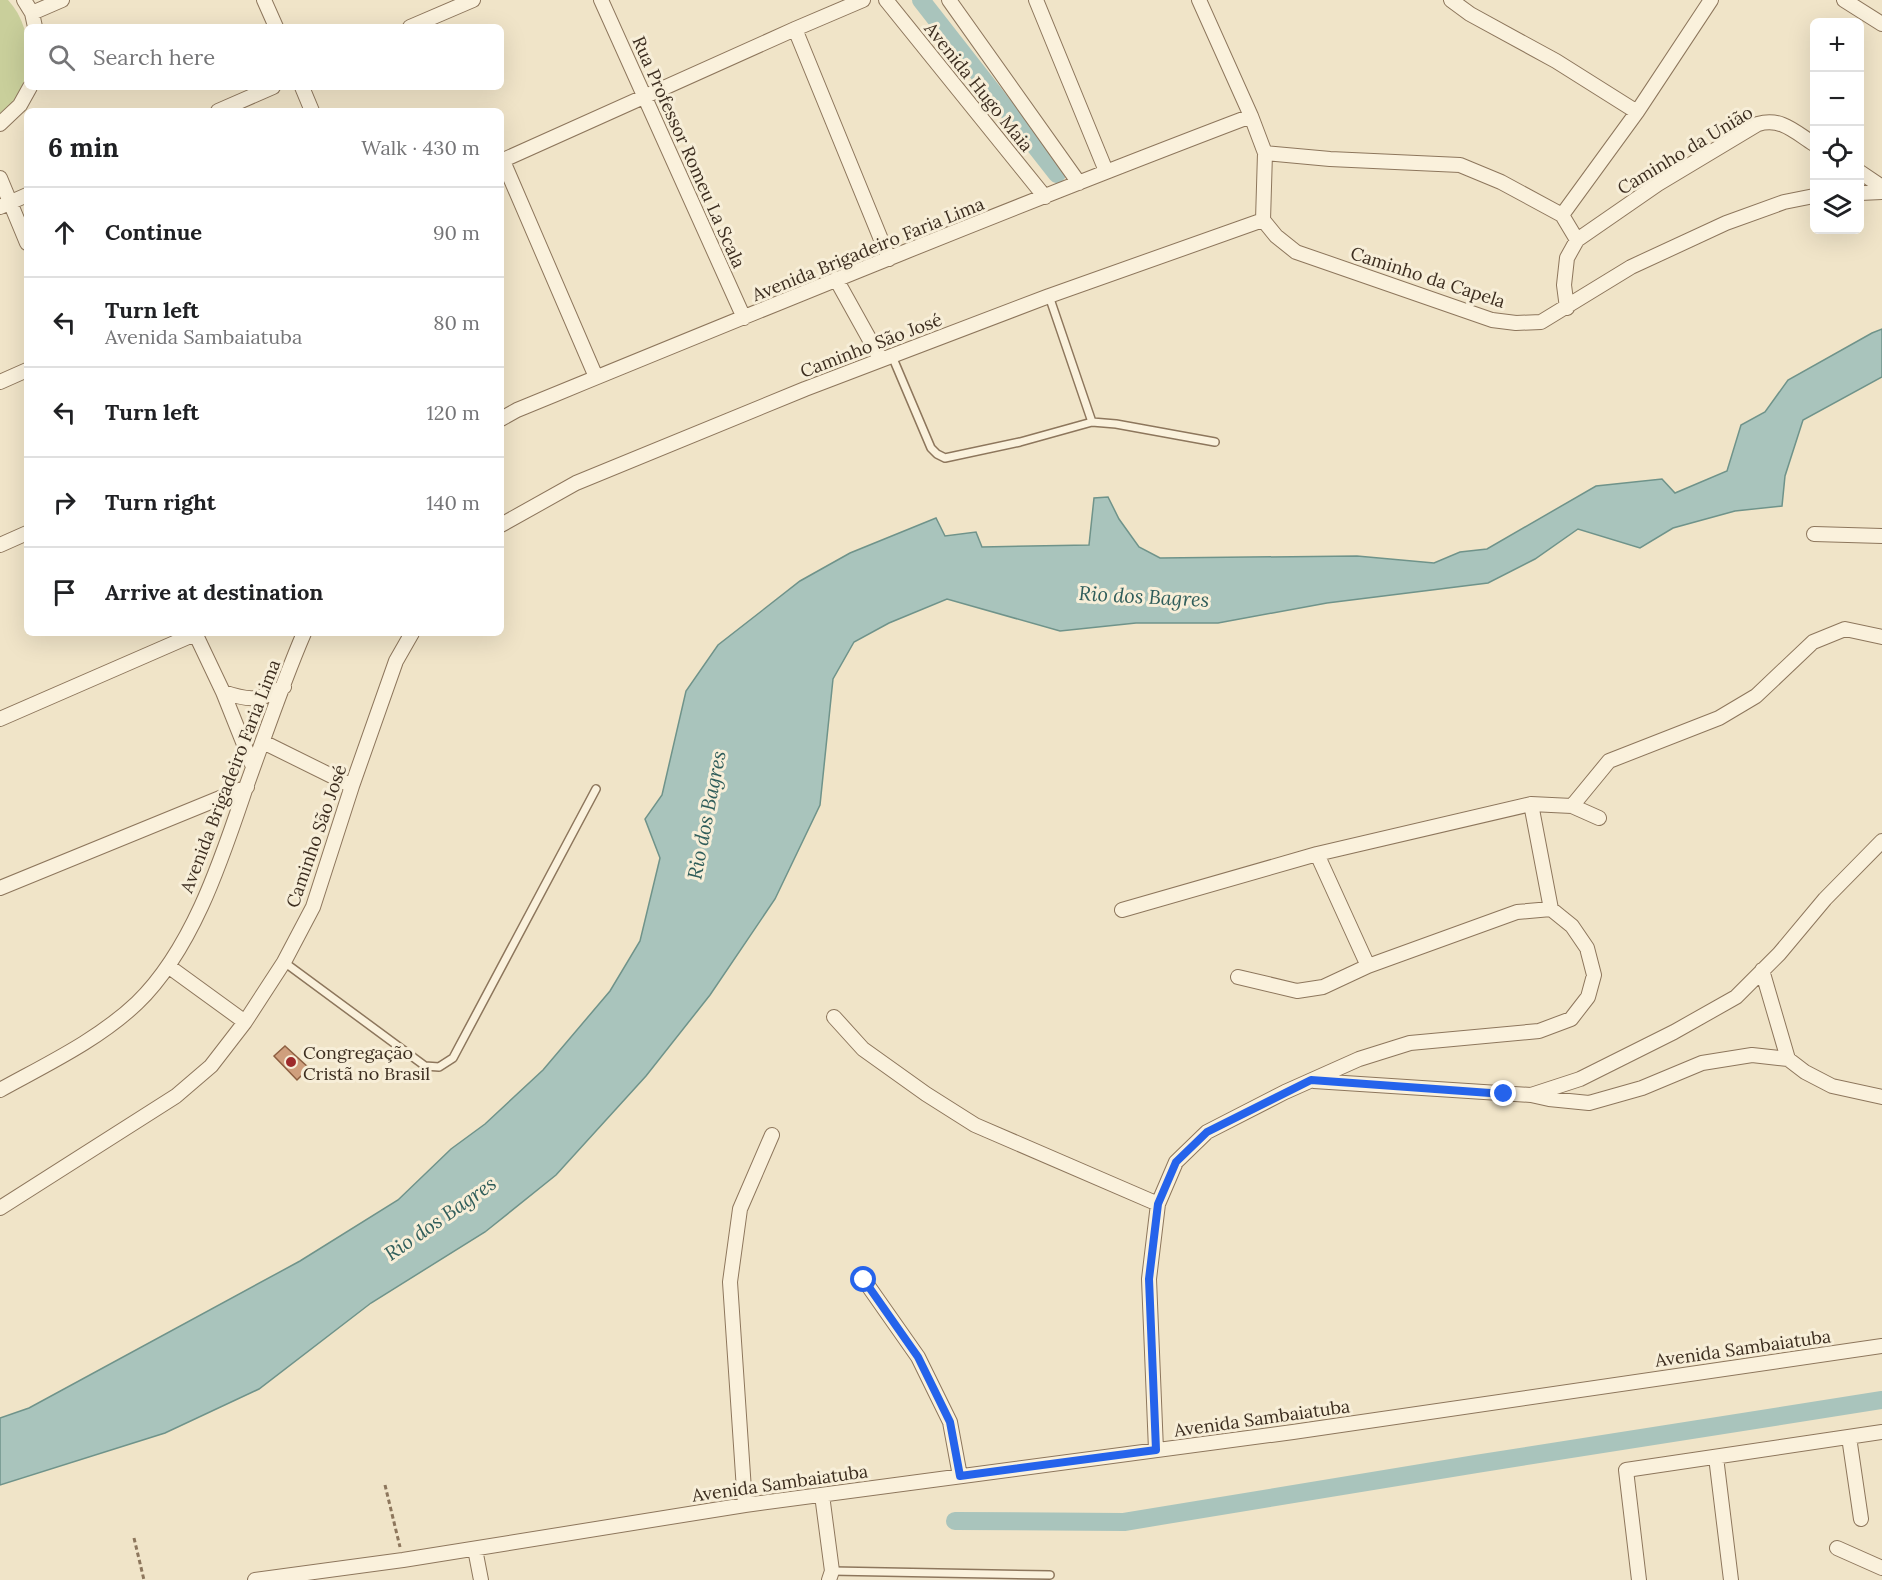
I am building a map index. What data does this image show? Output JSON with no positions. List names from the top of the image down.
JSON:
{
  "streets": {
    "street": [
      "Avenida Hugo Maia",
      "Caminho da União",
      "Rua Professor Romeu La Scala",
      "Avenida Brigadeiro Faria Lima",
      "Caminho da Capela",
      "Caminho São José",
      "Avenida Sambaiatuba"
    ]
  },
  "crossings": [
    ["Avenida Hugo Maia", "Avenida Brigadeiro Faria Lima"],
    ["Rua Professor Romeu La Scala", "Avenida Brigadeiro Faria Lima"],
    ["Caminho da Capela", "Caminho São José"]
  ],
  "water": ["Rio dos Bagres"],
  "places": ["Congregação Cristã no Brasil"],
  "page": {
    "map_buttons": ["+", "−"],
    "search": "Search here",
    "heading": ["6 min", "Walk · 430 m"],
    "list": [
      ["Continue", "90 m"],
      ["Turn left", "Avenida Sambaiatuba", "80 m"],
      ["Turn left", "120 m"],
      ["Turn right", "140 m"],
      "Arrive at destination"
    ]
  }
}
